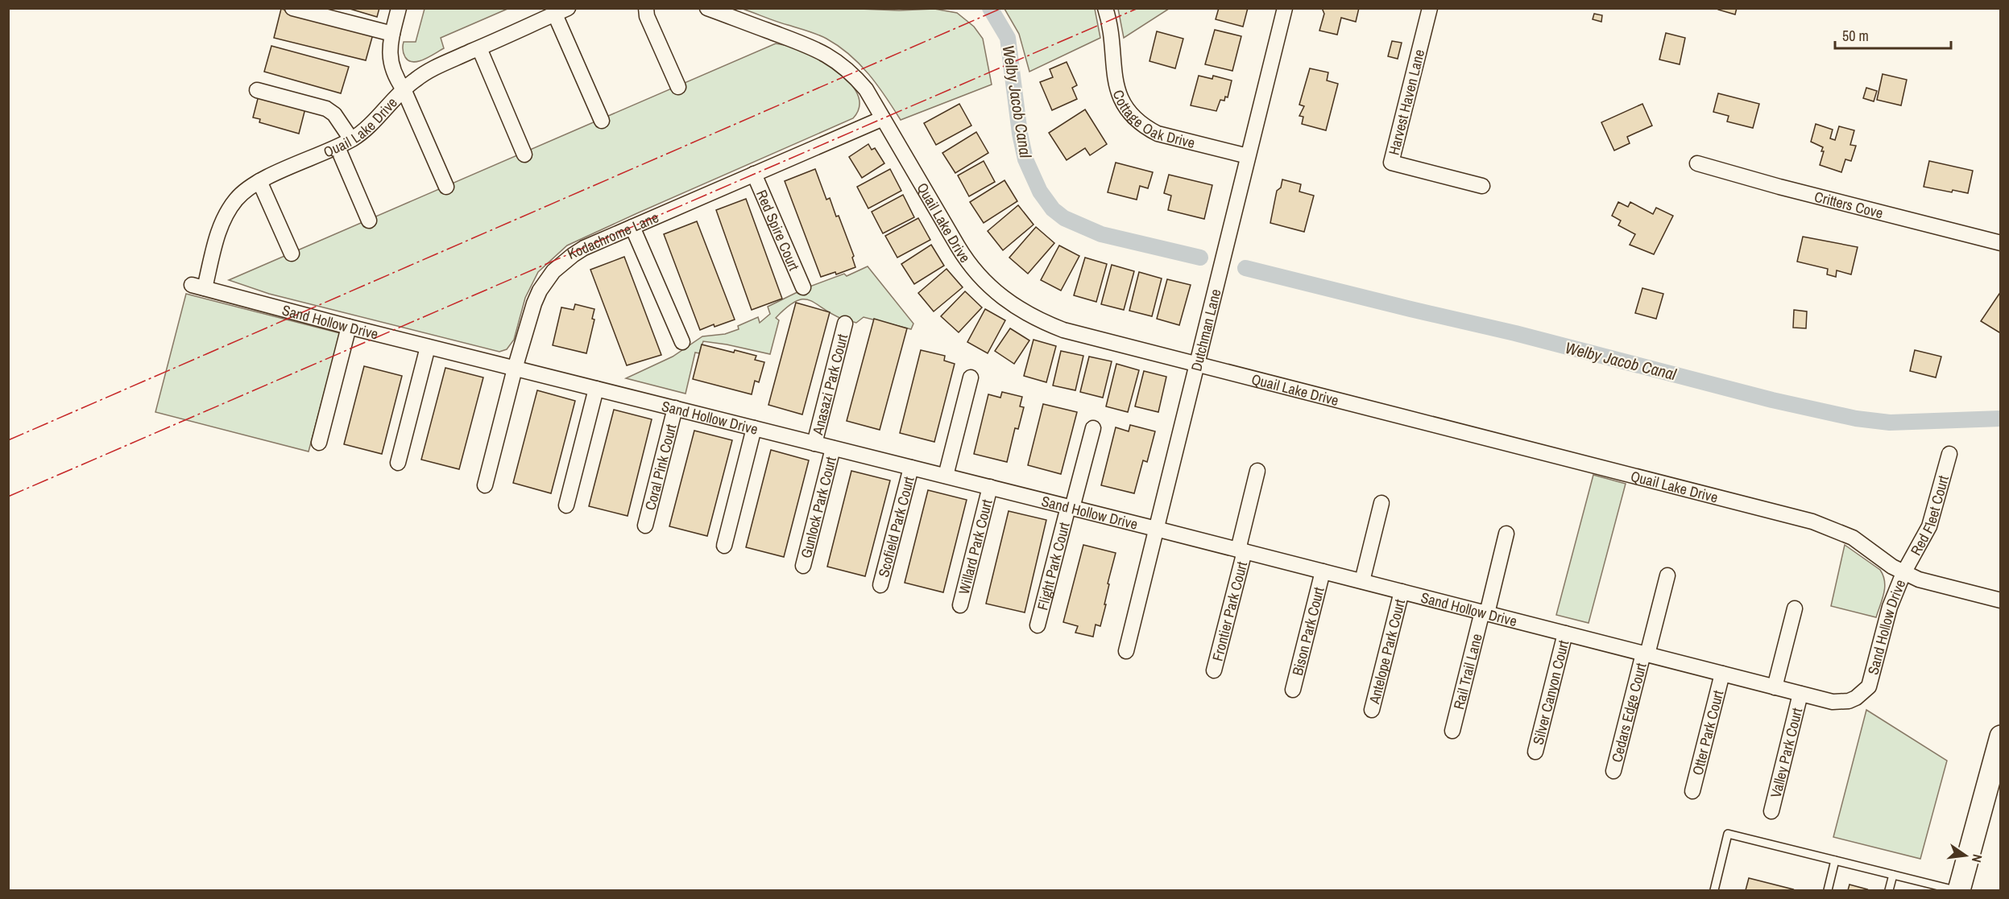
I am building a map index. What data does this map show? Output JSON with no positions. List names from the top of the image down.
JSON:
{
  "streets": {
    "street": [
      "Harvest Haven Lane",
      "Cottage Oak Drive",
      "Quail Lake Drive",
      "Critters Cove",
      "Red Spire Court",
      "Kodachrome Lane",
      "Sand Hollow Drive",
      "Dutchman Lane",
      "Anasazi Park Court",
      "Coral Pink Court",
      "Gunlock Park Court",
      "Red Fleet Court",
      "Scofield Park Court",
      "Willard Park Court",
      "Flight Park Court",
      "Frontier Park Court",
      "Bison Park Court",
      "Antelope Park Court",
      "Rail Trail Lane",
      "Silver Canyon Court",
      "Cedars Edge Court",
      "Otter Park Court",
      "Valley Park Court"
    ]
  },
  "crossings": [
    ["Cottage Oak Drive", "Dutchman Lane"],
    ["Quail Lake Drive", "Kodachrome Lane"],
    ["Quail Lake Drive", "Sand Hollow Drive"],
    ["Quail Lake Drive", "Dutchman Lane"],
    ["Quail Lake Drive", "Red Fleet Court"],
    ["Red Spire Court", "Kodachrome Lane"],
    ["Kodachrome Lane", "Sand Hollow Drive"],
    ["Sand Hollow Drive", "Dutchman Lane"],
    ["Sand Hollow Drive", "Anasazi Park Court"],
    ["Sand Hollow Drive", "Coral Pink Court"],
    ["Sand Hollow Drive", "Gunlock Park Court"],
    ["Sand Hollow Drive", "Red Fleet Court"],
    ["Sand Hollow Drive", "Scofield Park Court"],
    ["Sand Hollow Drive", "Willard Park Court"],
    ["Sand Hollow Drive", "Flight Park Court"],
    ["Sand Hollow Drive", "Frontier Park Court"],
    ["Sand Hollow Drive", "Bison Park Court"],
    ["Sand Hollow Drive", "Antelope Park Court"],
    ["Sand Hollow Drive", "Rail Trail Lane"],
    ["Sand Hollow Drive", "Silver Canyon Court"],
    ["Sand Hollow Drive", "Cedars Edge Court"],
    ["Sand Hollow Drive", "Otter Park Court"],
    ["Sand Hollow Drive", "Valley Park Court"]
  ],
  "water": ["Welby Jacob Canal"],
  "scale_bar": "50 m",
  "north": "right"
}
